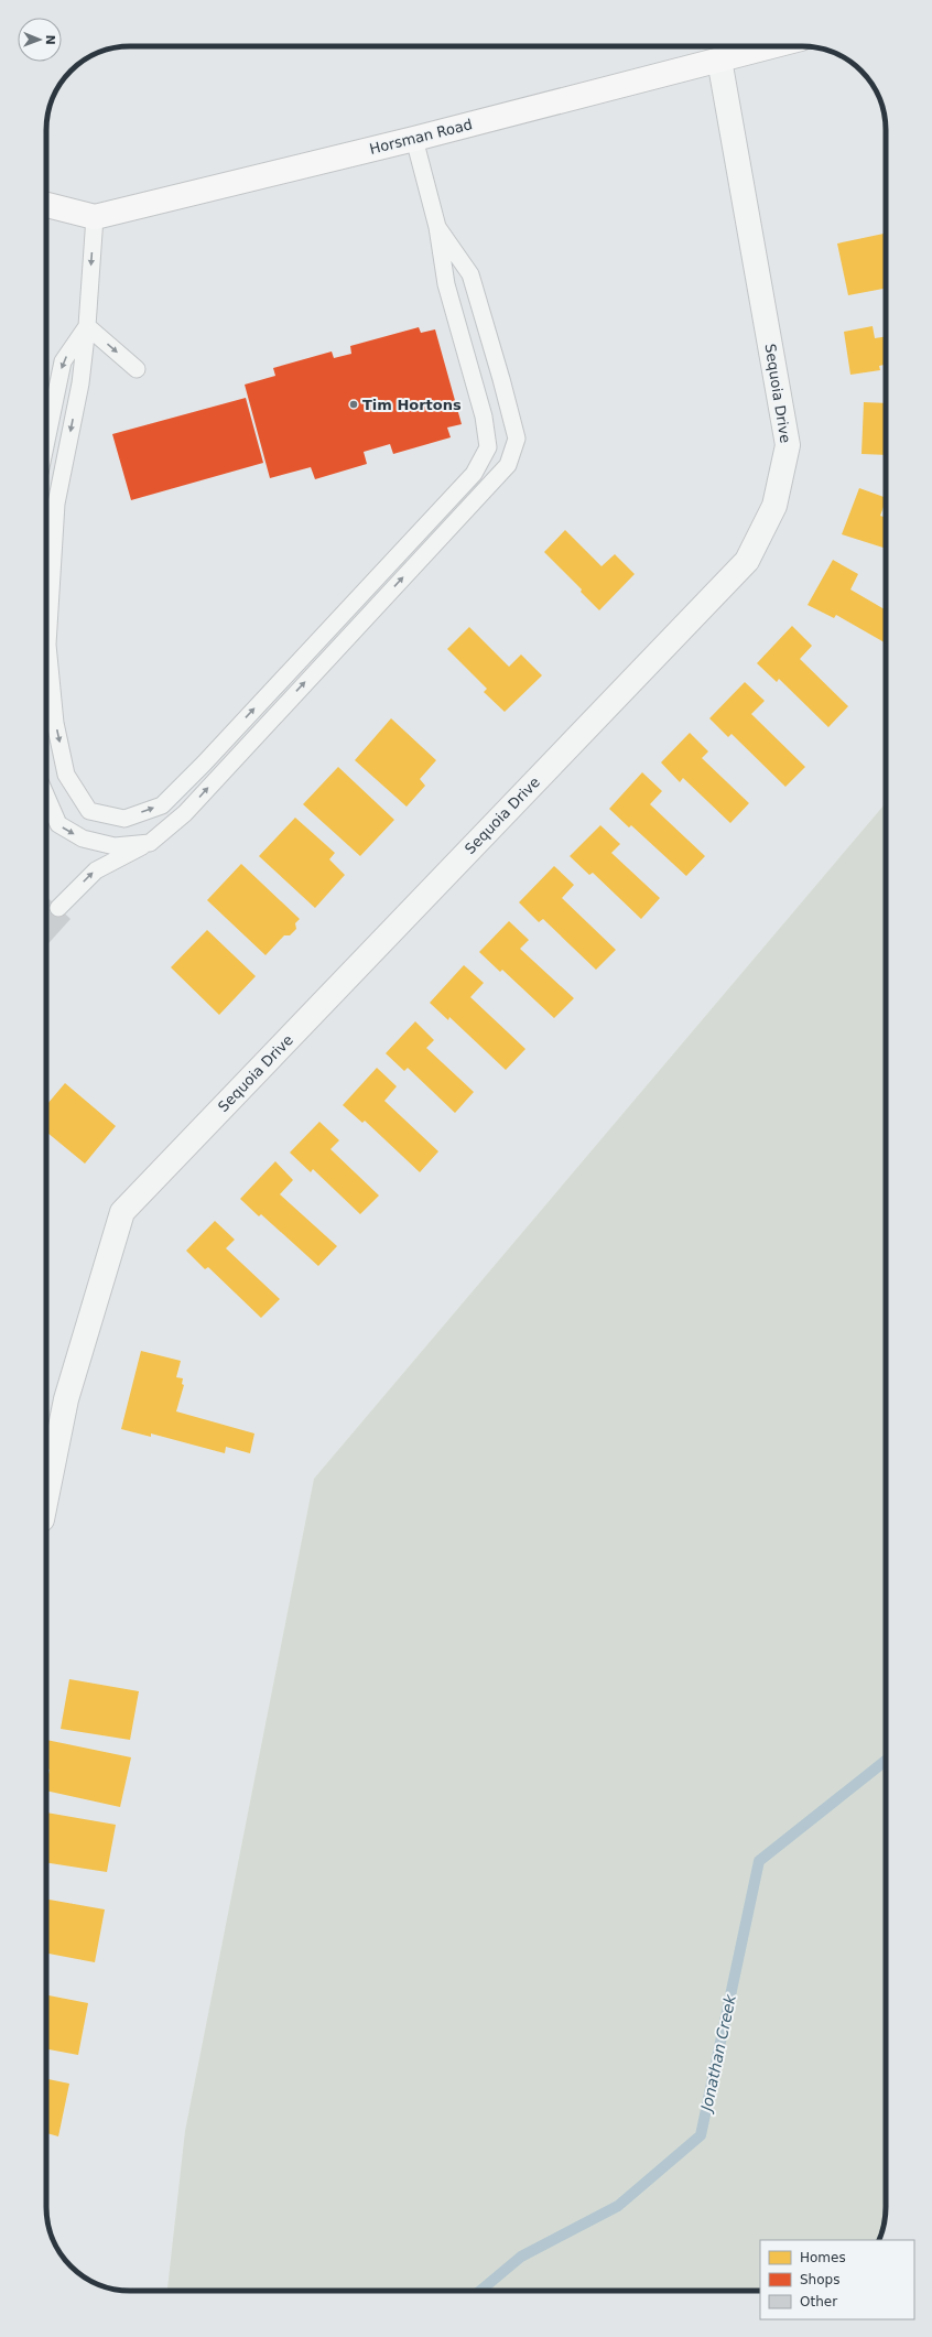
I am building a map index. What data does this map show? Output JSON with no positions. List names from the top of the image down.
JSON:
{
  "streets": {
    "street": ["Horsman Road", "Sequoia Drive"]
  },
  "crossings": [
    ["Horsman Road", "Sequoia Drive"]
  ],
  "water": ["Jonathan Creek"],
  "places": ["Tim Hortons"],
  "legend": ["Homes", "Shops", "Other"],
  "north": "right"
}
